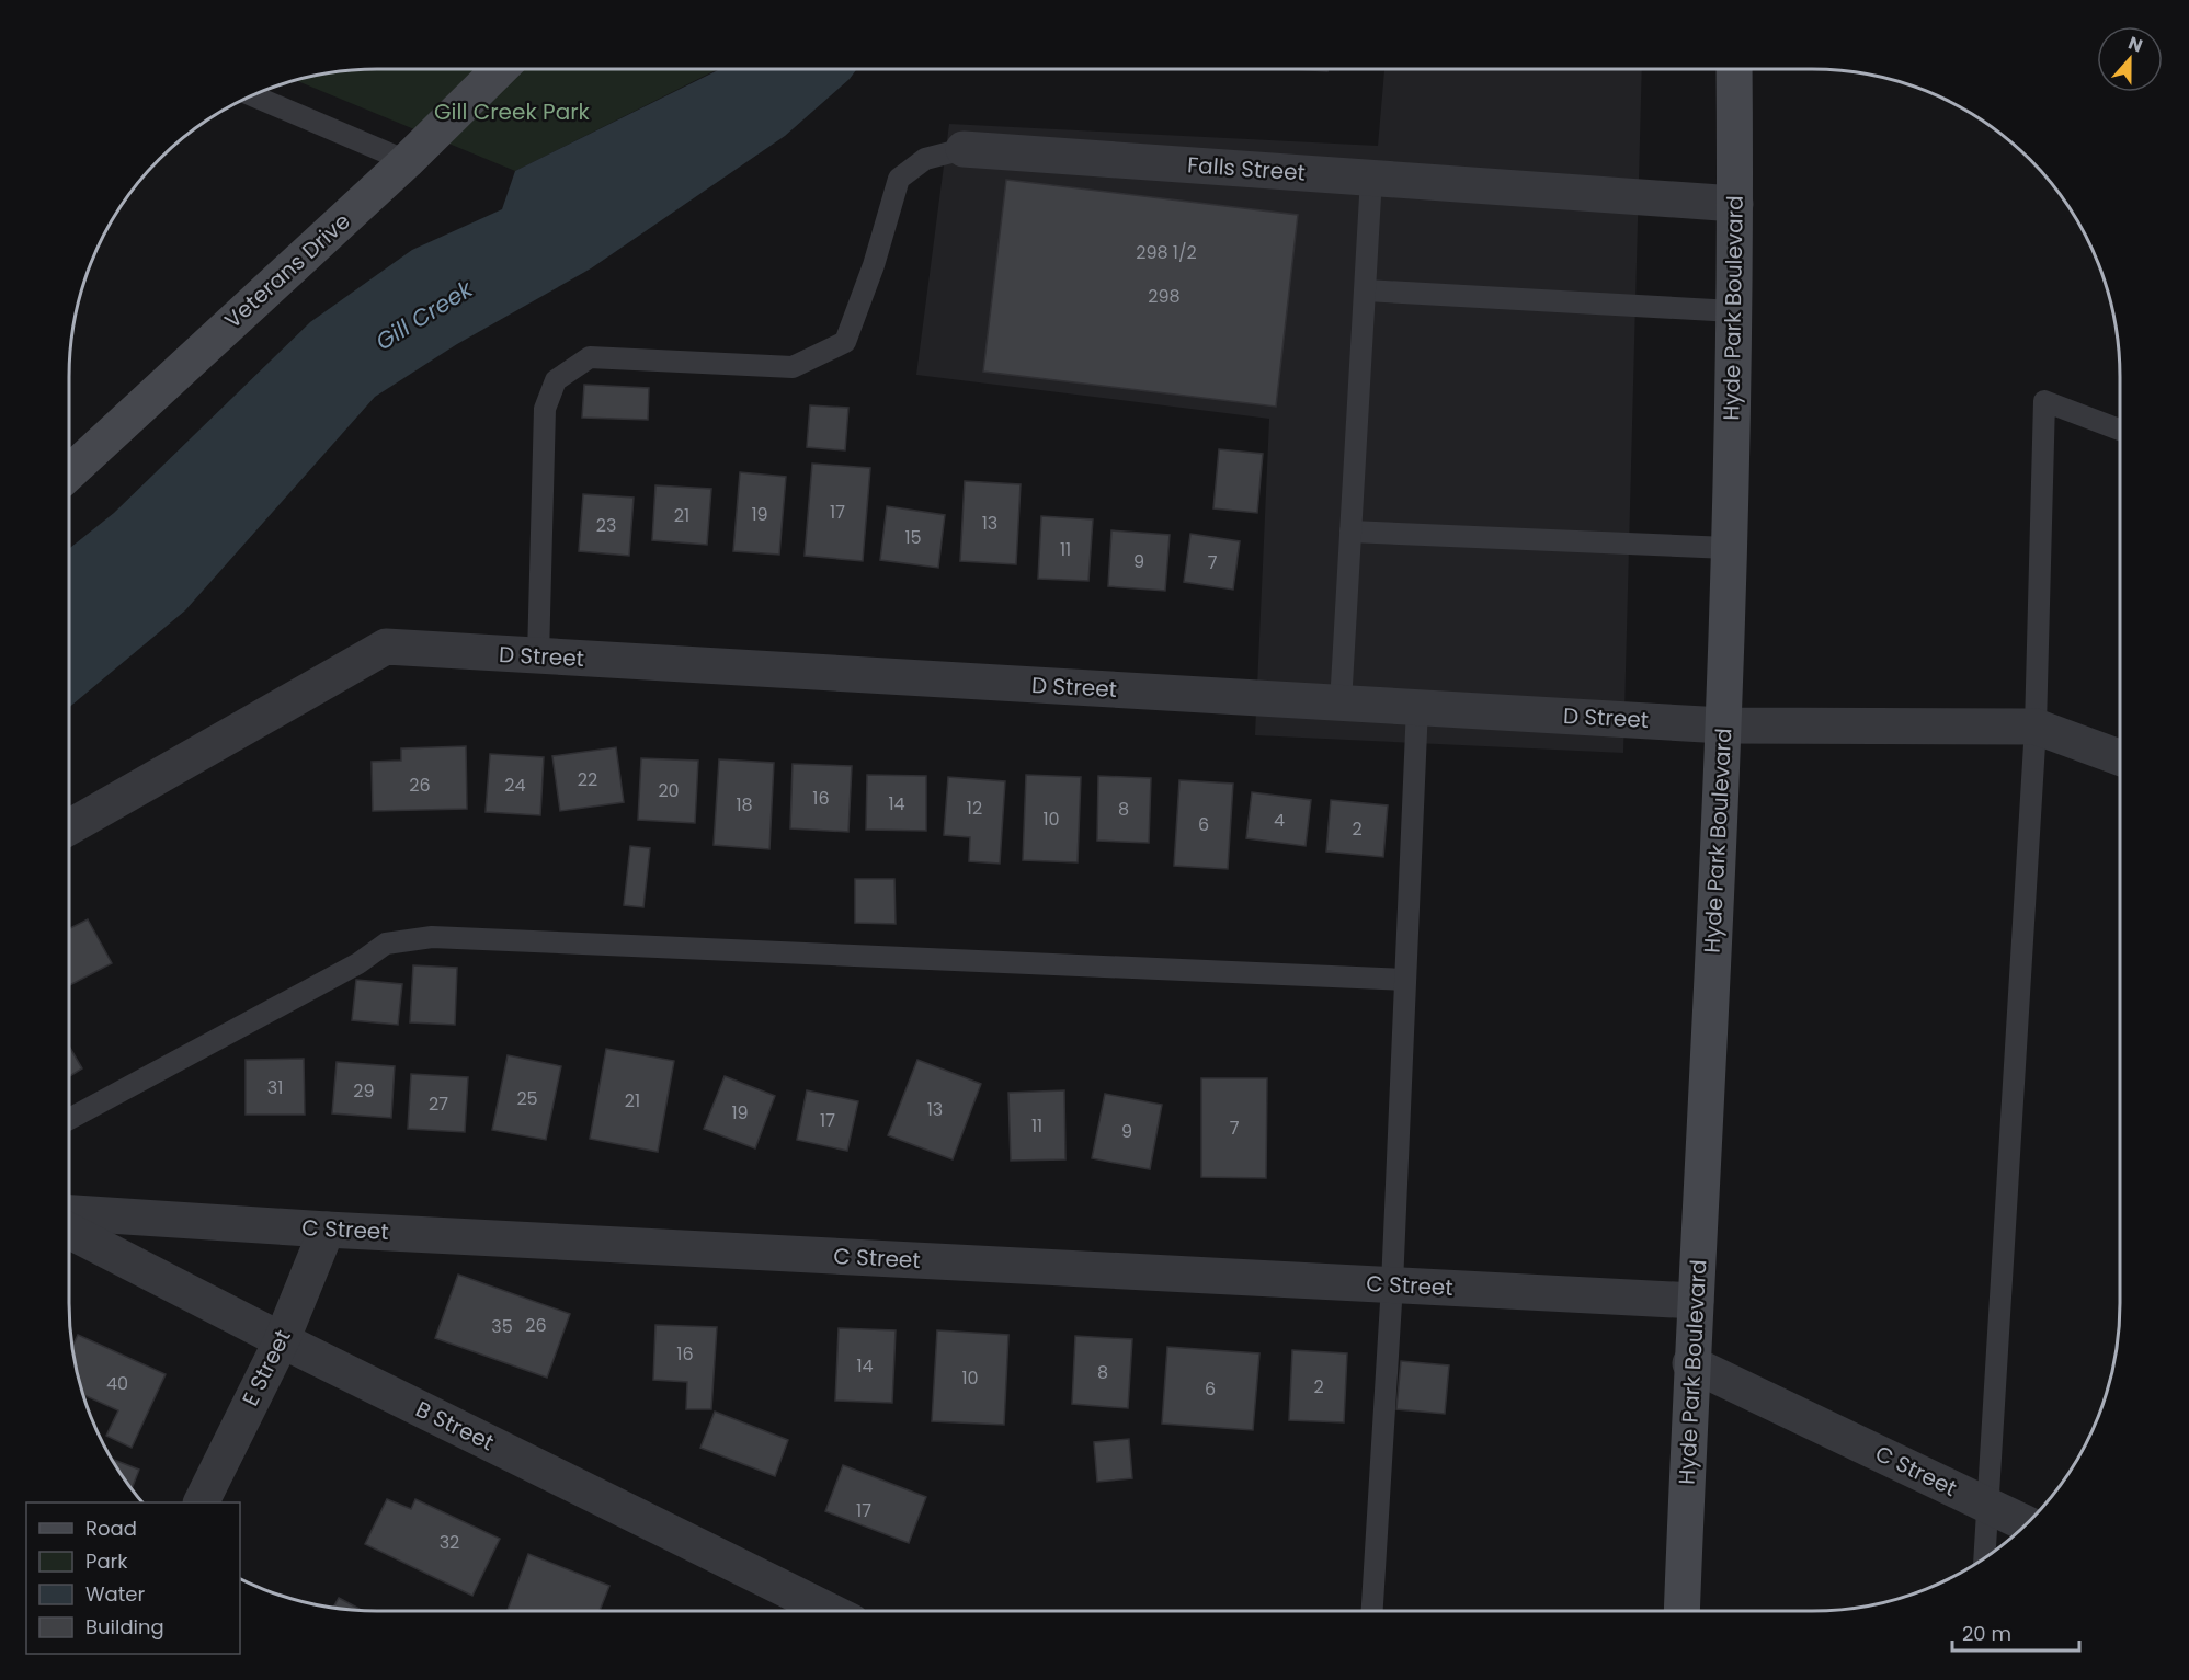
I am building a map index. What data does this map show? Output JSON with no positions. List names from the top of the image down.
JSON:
{
  "streets": {
    "main road": ["Veterans Drive", "Hyde Park Boulevard"],
    "street": [
      "Falls Street",
      "D Street",
      "C Street",
      "E Street",
      "B Street"
    ]
  },
  "crossings": [
    ["Falls Street", "Hyde Park Boulevard"],
    ["Falls Street", "D Street"],
    ["Hyde Park Boulevard", "D Street"],
    ["Hyde Park Boulevard", "C Street"],
    ["C Street", "E Street"],
    ["E Street", "B Street"]
  ],
  "water": ["Gill Creek"],
  "parks": ["Gill Creek Park"],
  "house_numbers": [
    "298 1/2",
    "298",
    "17",
    "19",
    "21",
    "13",
    "23",
    "15",
    "11",
    "9",
    "7",
    "22",
    "26",
    "24",
    "20",
    "16",
    "14",
    "18",
    "12",
    "8",
    "10",
    "4",
    "6",
    "2",
    "31",
    "29",
    "25",
    "21",
    "27",
    "13",
    "19",
    "17",
    "11",
    "7",
    "9",
    "26",
    "35",
    "16",
    "14",
    "8",
    "10",
    "40",
    "2",
    "6",
    "17",
    "32"
  ],
  "legend": [
    "Road",
    "Park",
    "Water",
    "Building"
  ],
  "scale_bar": "20 m",
  "north": "top"
}
